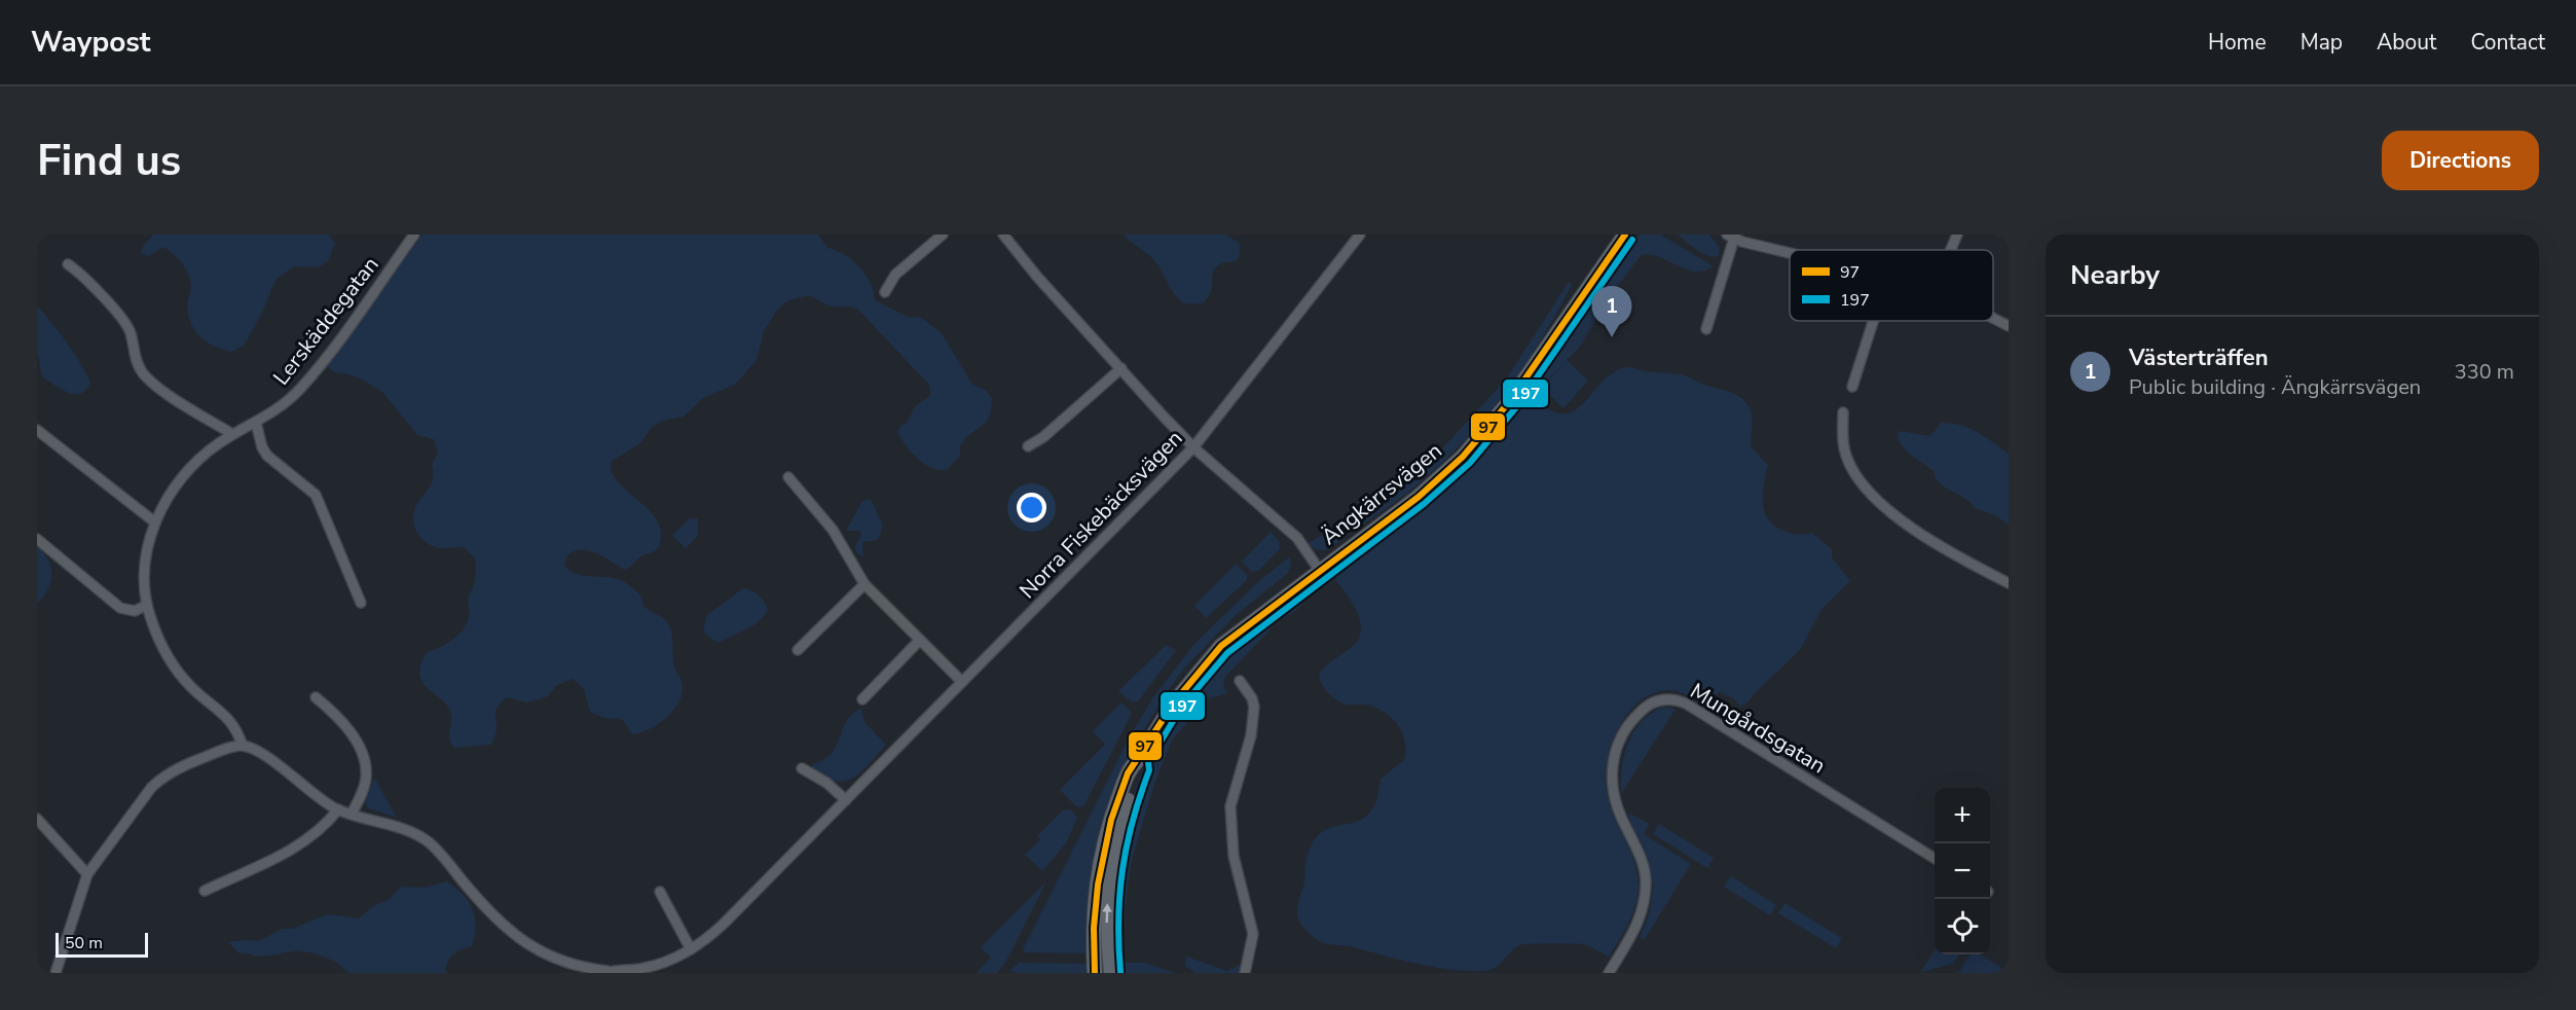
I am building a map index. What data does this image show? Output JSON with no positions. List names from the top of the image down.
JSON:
{
  "streets": {
    "street": [
      "Lerskäddegatan",
      "Ängkärrsvägen",
      "Norra Fiskebäcksvägen",
      "Mungårdsgatan"
    ]
  },
  "crossings": [
    ["Lerskäddegatan", "Norra Fiskebäcksvägen"]
  ],
  "lines": ["transit line 97", "transit line 197"],
  "legend": ["97", "197"],
  "scale_bar": "50 m",
  "page": {
    "header": "Waypost",
    "nav": [
      "Home",
      "Map",
      "About",
      "Contact"
    ],
    "buttons": "Directions",
    "title": "Find us",
    "heading": "Nearby",
    "pins": "1",
    "list": [
      {
        "mark": "1",
        "name": "Västerträffen",
        "note": "Public building · Ängkärrsvägen",
        "value": "330 m"
      }
    ],
    "map_buttons": ["+", "−"],
    "scale": "50 m"
  }
}
